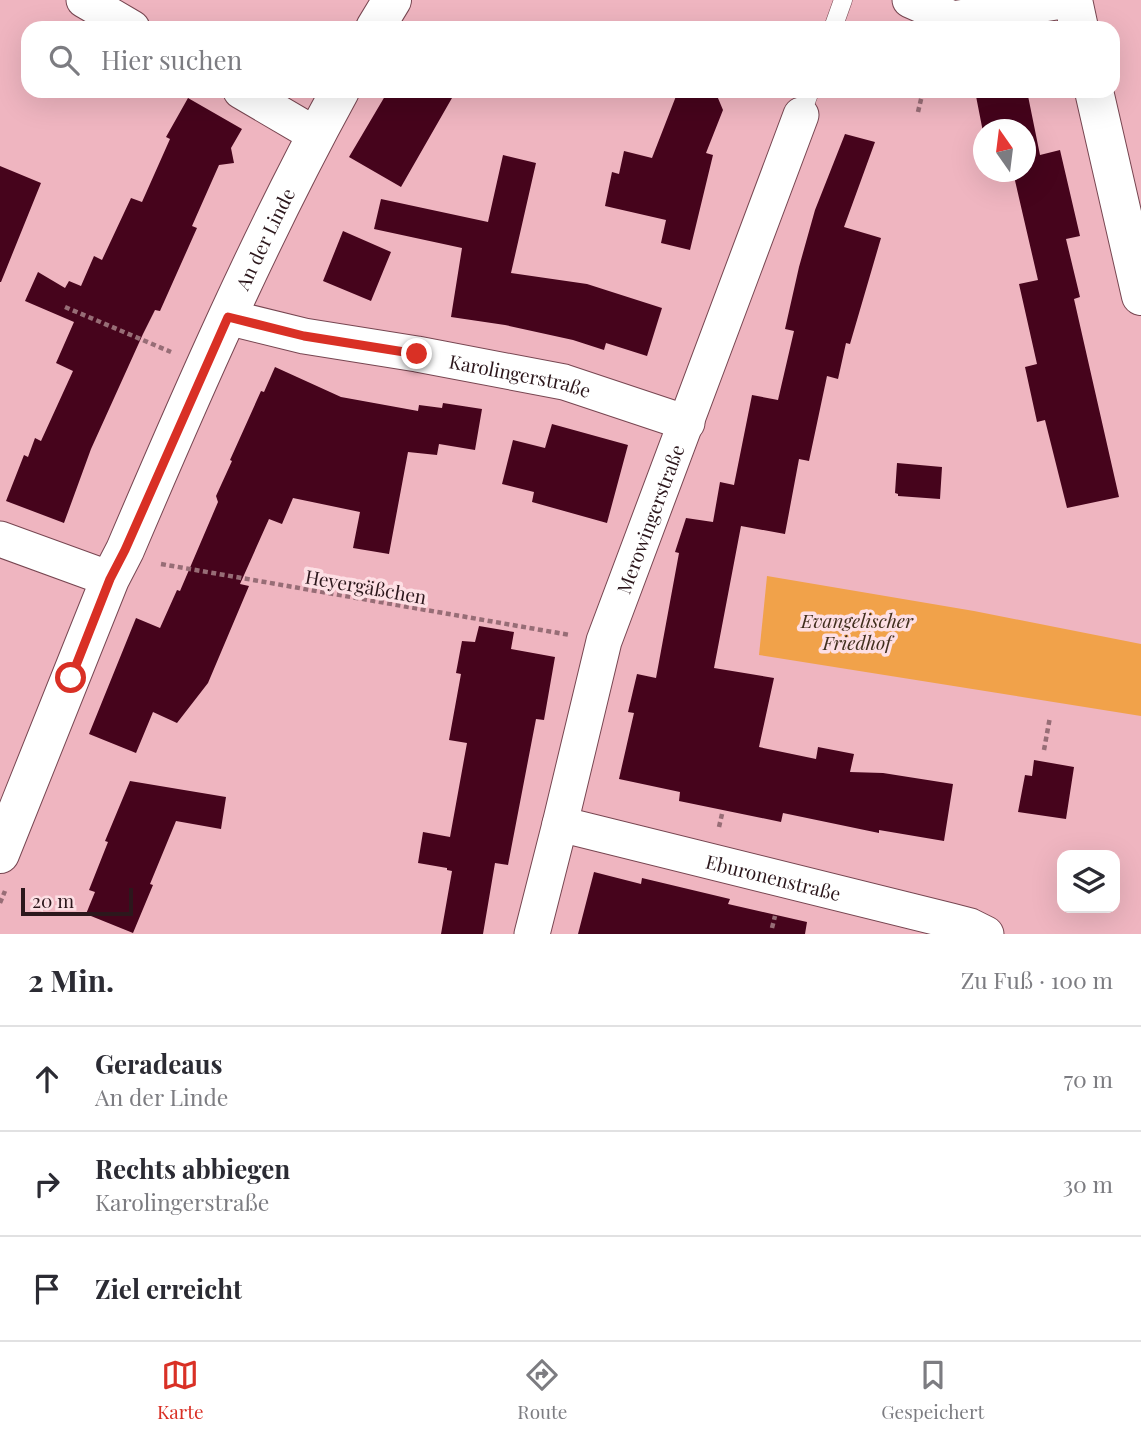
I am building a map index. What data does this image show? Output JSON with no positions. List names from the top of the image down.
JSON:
{
  "streets": {
    "street": [
      "An der Linde",
      "Karolingerstraße",
      "Merowingerstraße",
      "Eburonenstraße"
    ],
    "path": ["Heyergäßchen"]
  },
  "crossings": [
    ["An der Linde", "Karolingerstraße"],
    ["An der Linde", "Heyergäßchen"],
    ["Karolingerstraße", "Merowingerstraße"],
    ["Merowingerstraße", "Heyergäßchen"],
    ["Merowingerstraße", "Eburonenstraße"]
  ],
  "parks": ["Evangelischer Friedhof"],
  "scale_bar": "20 m",
  "north": "top",
  "page": {
    "search": "Hier suchen",
    "scale": "20 m",
    "heading": ["2 Min.", "Zu Fuß · 100 m"],
    "list": [
      ["Geradeaus", "An der Linde", "70 m"],
      ["Rechts abbiegen", "Karolingerstraße", "30 m"],
      "Ziel erreicht"
    ],
    "nav": ["Karte", "Route", "Gespeichert"]
  }
}
